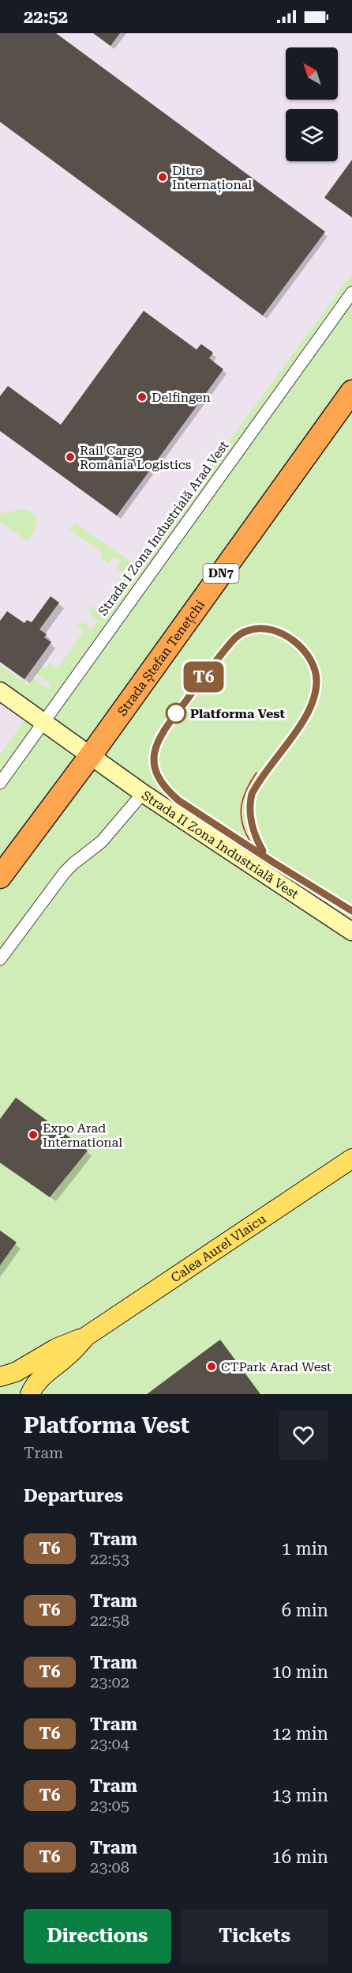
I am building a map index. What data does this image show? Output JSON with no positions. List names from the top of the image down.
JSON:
{
  "streets": {
    "highway": ["DN7", "Strada Ștefan Tenețchi"],
    "main road": ["Calea Aurel Vlaicu"],
    "street": ["Strada I Zona Industrială Arad Vest", "Strada II Zona Industrială Vest"]
  },
  "crossings": [
    ["Strada I Zona Industrială Arad Vest", "Strada II Zona Industrială Vest"],
    ["Strada Ștefan Tenețchi", "Strada II Zona Industrială Vest"]
  ],
  "places": [
    "Ditre Internațional",
    "Delfingen",
    "Rail Cargo România Logistics",
    "Platforma Vest",
    "Expo Arad International",
    "CTPark Arad West"
  ],
  "lines": ["tram line T6"],
  "north": "top left",
  "page": {
    "status": "22:52",
    "on_map": "T6",
    "heading": [
      ["Platforma Vest", "Tram"],
      "Departures"
    ],
    "list": [
      {
        "mark": "T6",
        "name": "Tram",
        "note": "22:53",
        "value": "1 min"
      },
      {
        "mark": "T6",
        "name": "Tram",
        "note": "22:58",
        "value": "6 min"
      },
      {
        "mark": "T6",
        "name": "Tram",
        "note": "23:02",
        "value": "10 min"
      },
      {
        "mark": "T6",
        "name": "Tram",
        "note": "23:04",
        "value": "12 min"
      },
      {
        "mark": "T6",
        "name": "Tram",
        "note": "23:05",
        "value": "13 min"
      },
      {
        "mark": "T6",
        "name": "Tram",
        "note": "23:08",
        "value": "16 min"
      }
    ],
    "buttons": ["Directions", "Tickets"]
  }
}
